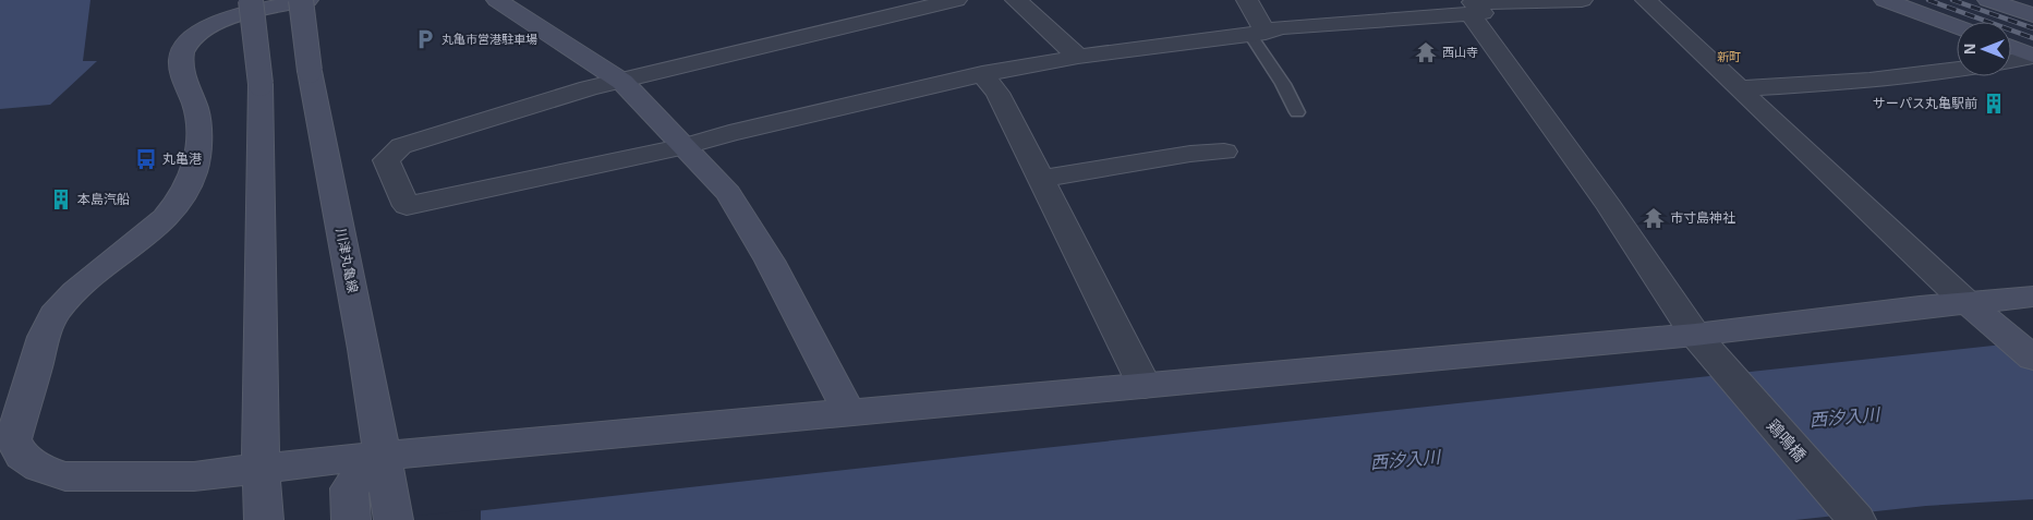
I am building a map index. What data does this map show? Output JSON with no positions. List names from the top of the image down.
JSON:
{
  "streets": {
    "street": ["川津丸亀線", "鶏鳴橋"]
  },
  "districts": ["新町"],
  "water": ["西汐入川"],
  "places": {
    "parking": ["丸亀市営港駐車場"],
    "temple": ["西山寺", "市寸島神社"],
    "building": ["サーパス丸亀駅前", "本島汽船"],
    "bus stop": ["丸亀港"]
  },
  "north": "left"
}
